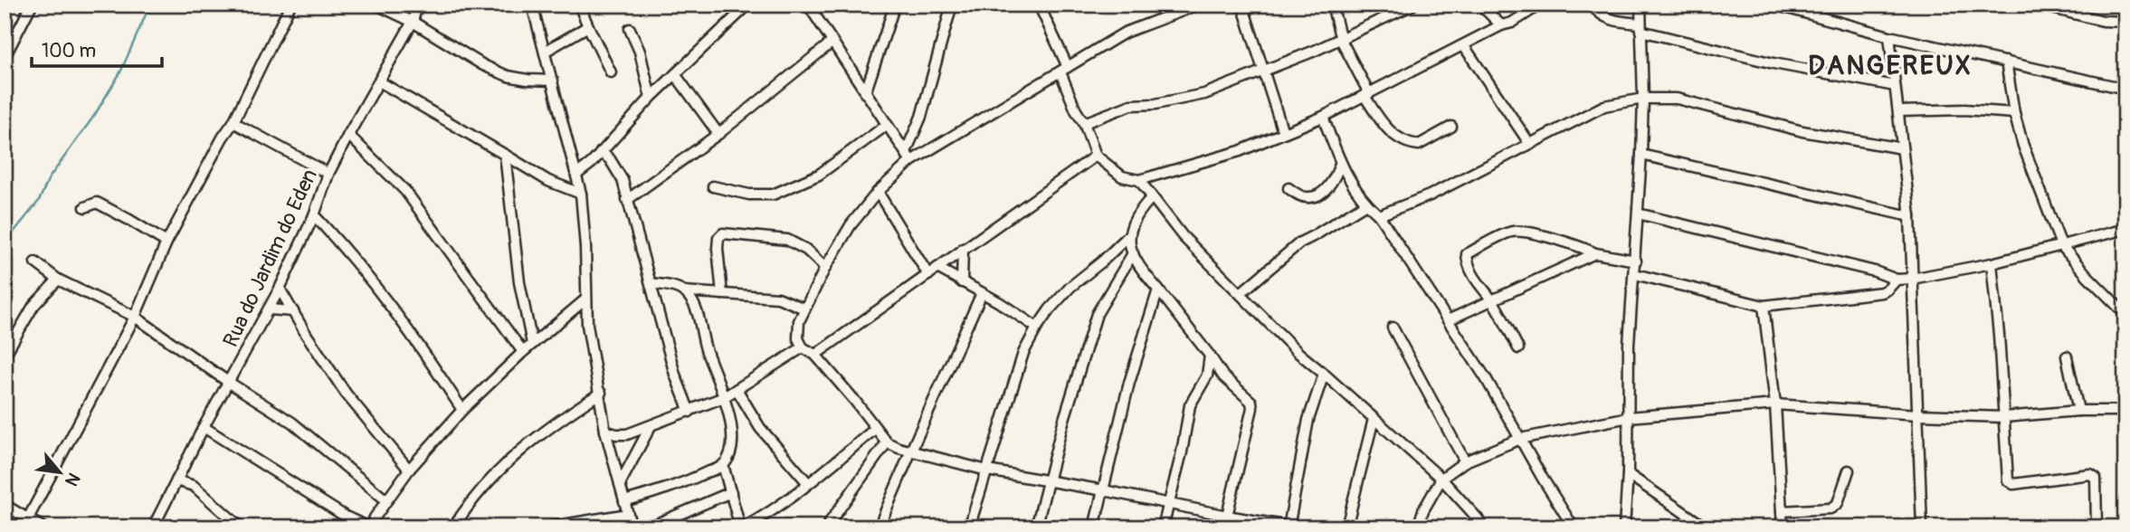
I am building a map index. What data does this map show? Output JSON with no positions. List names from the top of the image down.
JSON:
{
  "streets": {
    "street": ["Rua do Jardim do Eden"]
  },
  "districts": ["DANGEREUX"],
  "scale_bar": "100 m",
  "north": "bottom right"
}
